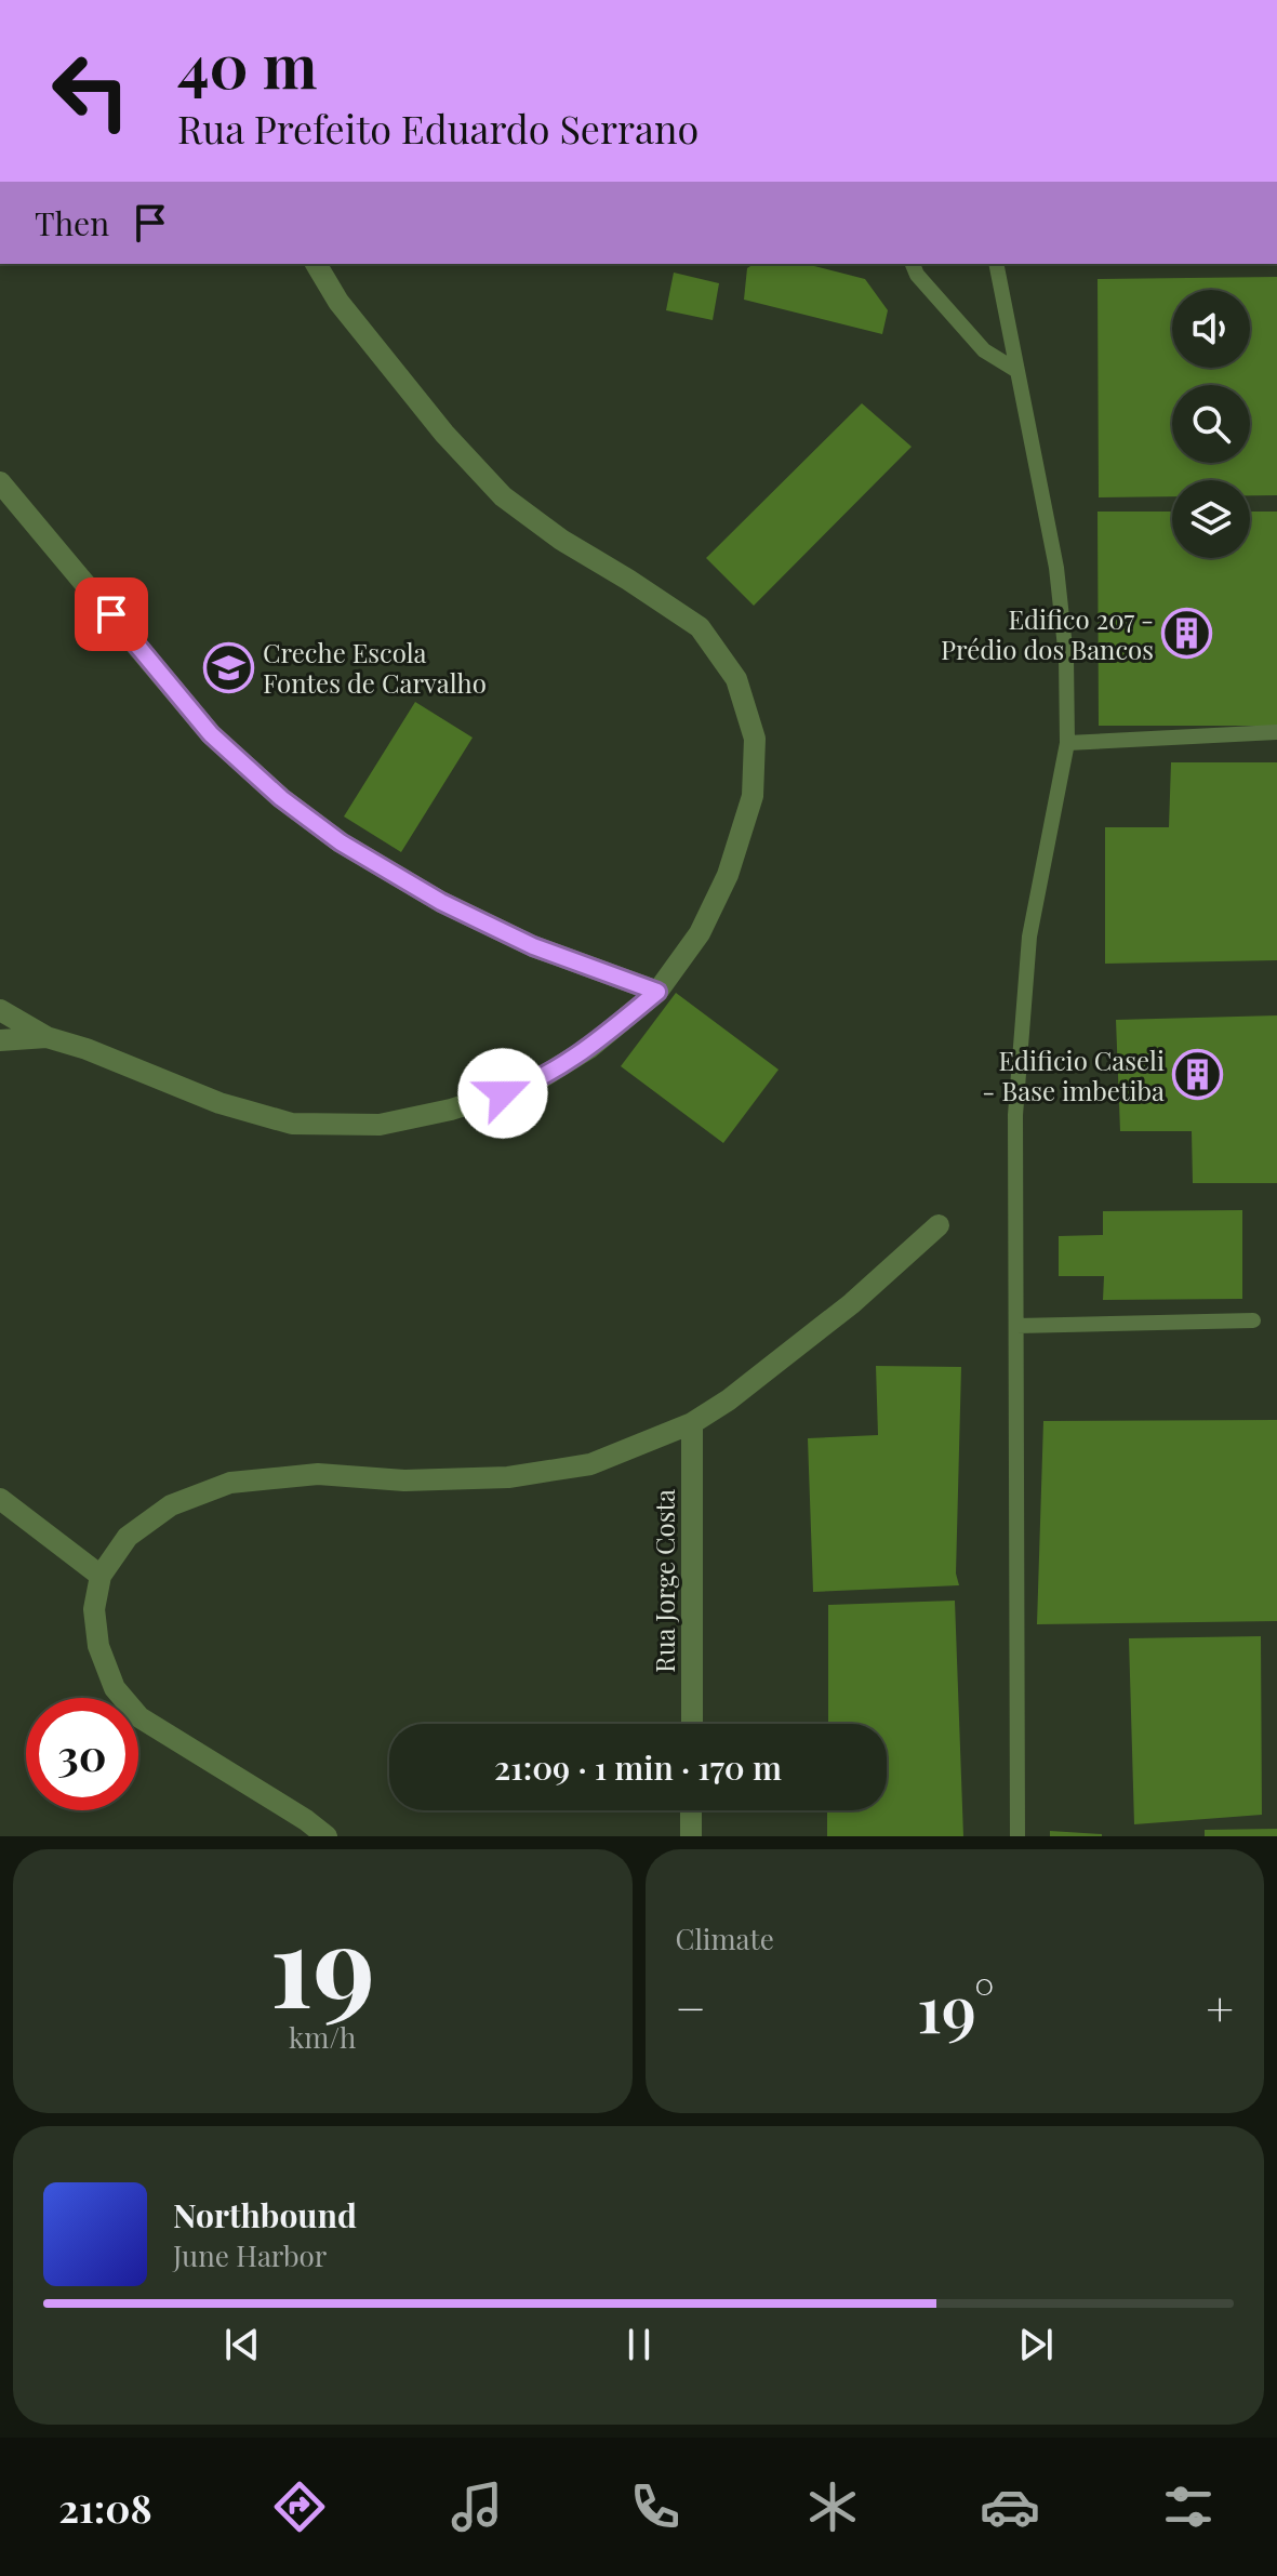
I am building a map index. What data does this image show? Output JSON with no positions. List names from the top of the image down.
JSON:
{
  "streets": {
    "street": ["Rua Jorge Costa"]
  },
  "places": {
    "building": ["Edifico 207 - Prédio dos Bancos", "Edificio Caseli - Base imbetiba"],
    "school or university": ["Creche Escola Fontes de Carvalho"]
  },
  "page": {
    "turn": ["40 m", "Rua Prefeito Eduardo Serrano"],
    "then": "Then",
    "limit": "30",
    "trip": "21:09 · 1 min · 170 m",
    "tile": [
      ["19", "km/h"],
      "Climate"
    ],
    "heat": ["−", "19°", "+"],
    "song": ["Northbound", "June Harbor"],
    "tabs": "21:08"
  }
}
